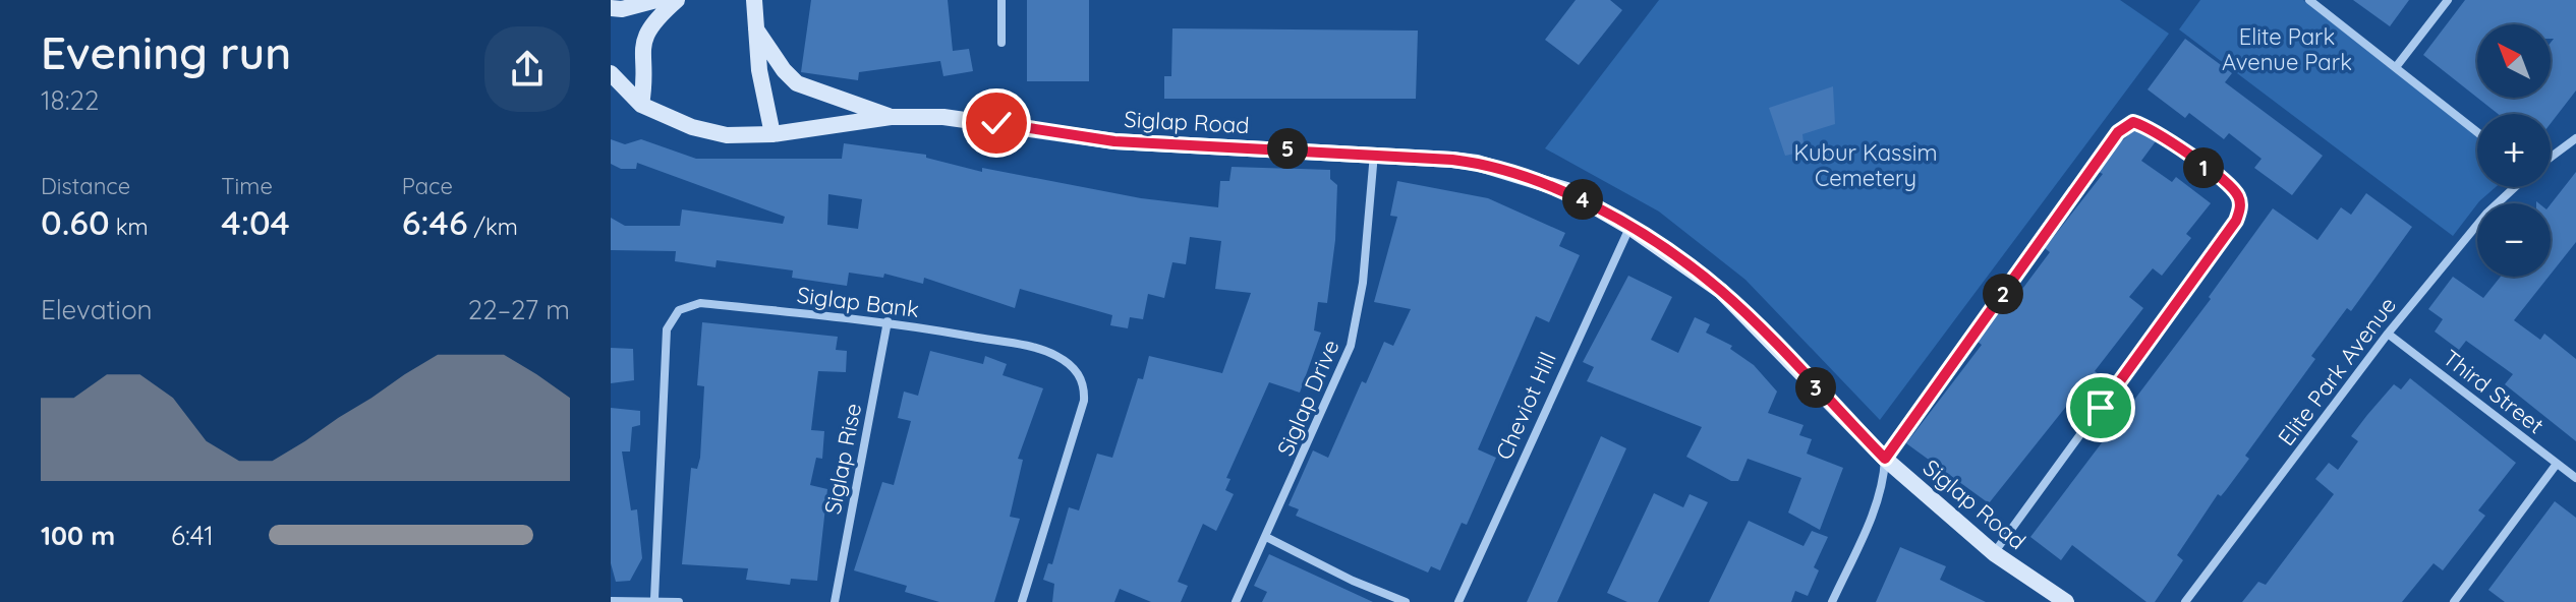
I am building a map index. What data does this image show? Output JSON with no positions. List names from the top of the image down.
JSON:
{
  "streets": {
    "main road": ["Siglap Road"],
    "street": [
      "Siglap Bank",
      "Elite Park Avenue",
      "Third Street",
      "Siglap Drive",
      "Cheviot Hill",
      "Siglap Rise"
    ]
  },
  "crossings": [
    ["Siglap Road", "Siglap Drive"],
    ["Siglap Road", "Cheviot Hill"],
    ["Siglap Bank", "Siglap Rise"],
    ["Elite Park Avenue", "Third Street"]
  ],
  "parks": ["Elite Park Avenue Park", "Kubur Kassim Cemetery"],
  "north": "top left",
  "page": {
    "heading": ["Evening run", "18:22"],
    "map_buttons": ["+", "−"],
    "pins": [
      "5",
      "1",
      "4",
      "2",
      "3"
    ],
    "stats": [
      ["Distance", "0.60 km"],
      ["Time", "4:04"],
      ["Pace", "6:46 /km"]
    ],
    "chart": ["Elevation", "22–27 m"],
    "list": [
      {
        "name": "100 m",
        "note": "6:41"
      }
    ]
  }
}
